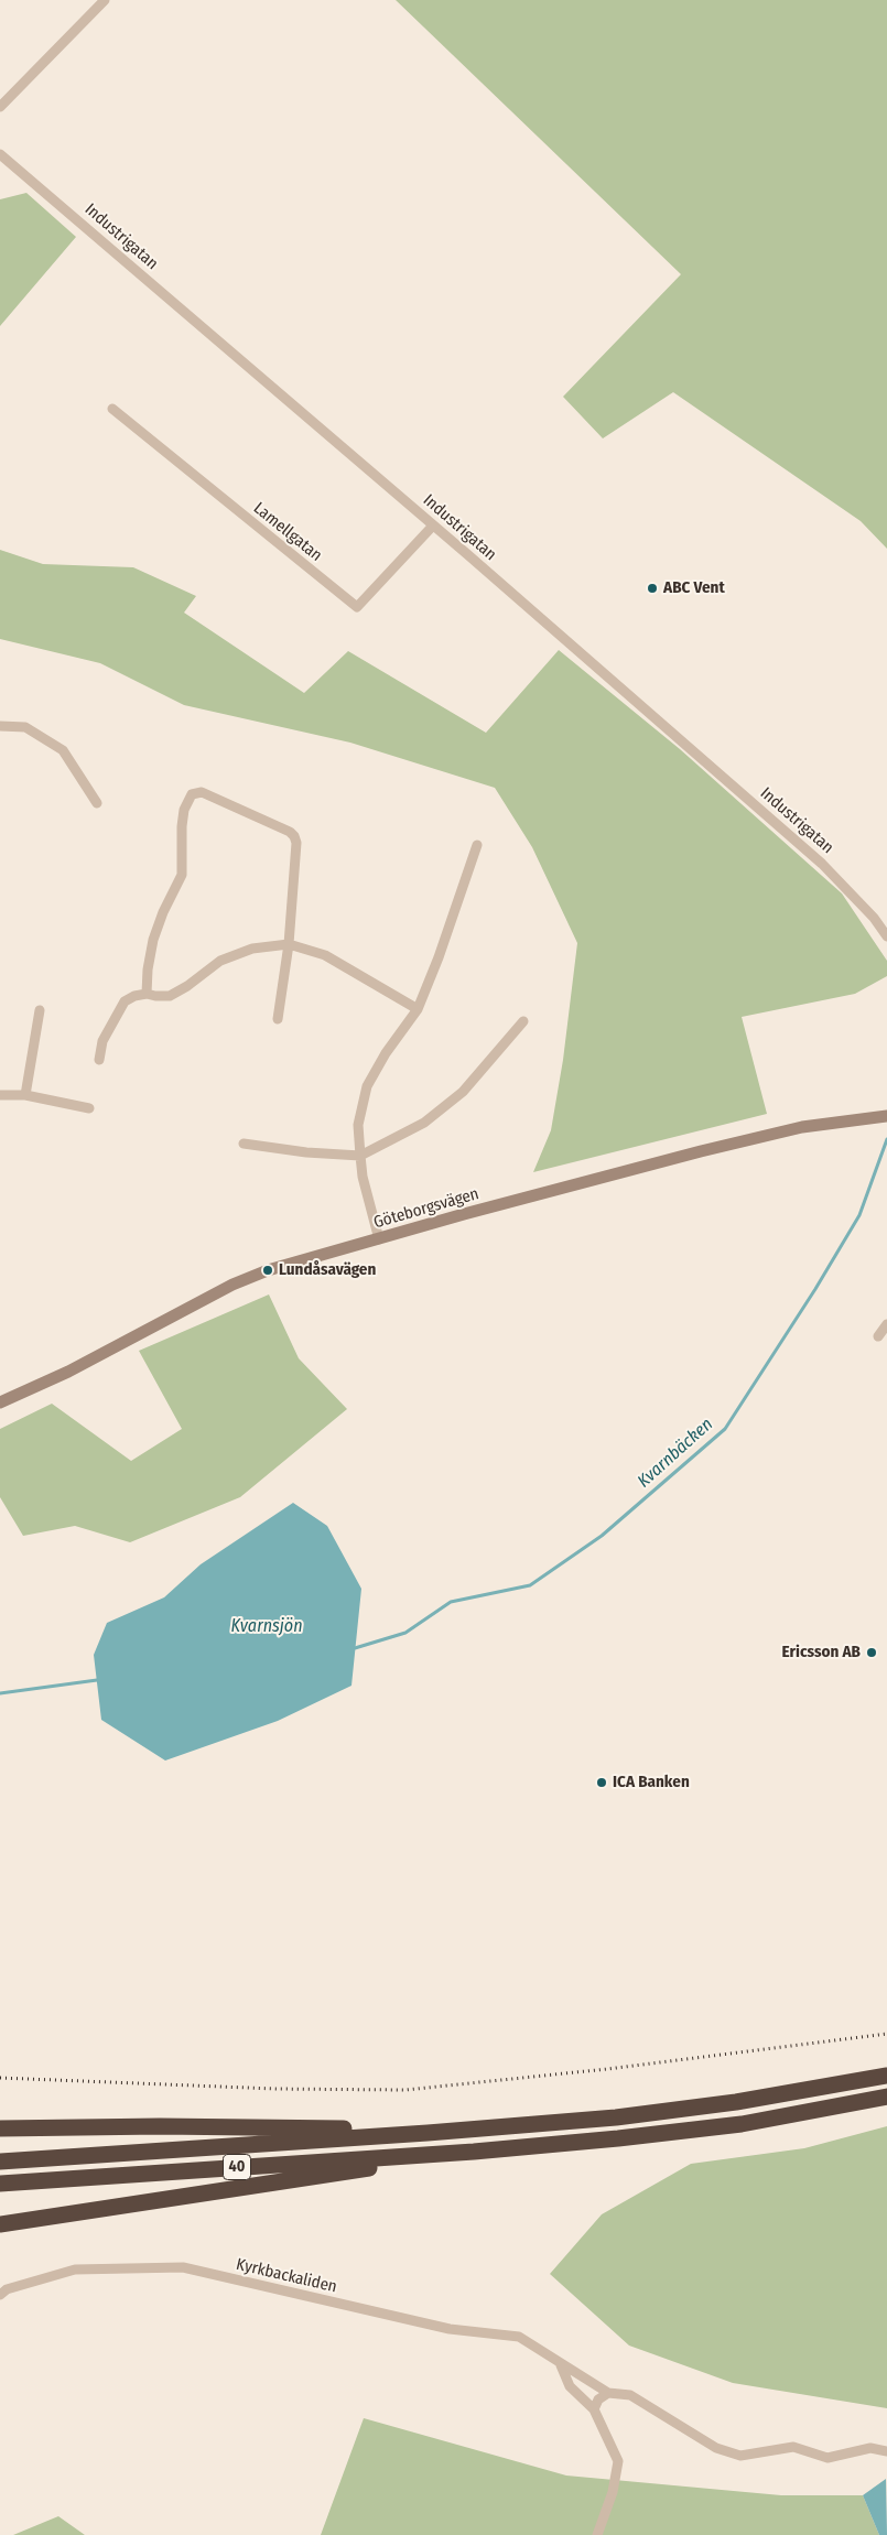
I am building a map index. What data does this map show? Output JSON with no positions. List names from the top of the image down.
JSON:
{
  "streets": {
    "highway": ["40"],
    "street": [
      "Industrigatan",
      "Lamellgatan",
      "Göteborgsvägen",
      "Kyrkbackaliden"
    ]
  },
  "crossings": [
    ["Industrigatan", "Lamellgatan"]
  ],
  "water": ["Kvarnbäcken", "Kvarnsjön"],
  "places": [
    "ABC Vent",
    "Lundåsavägen",
    "Ericsson AB",
    "ICA Banken"
  ]
}
